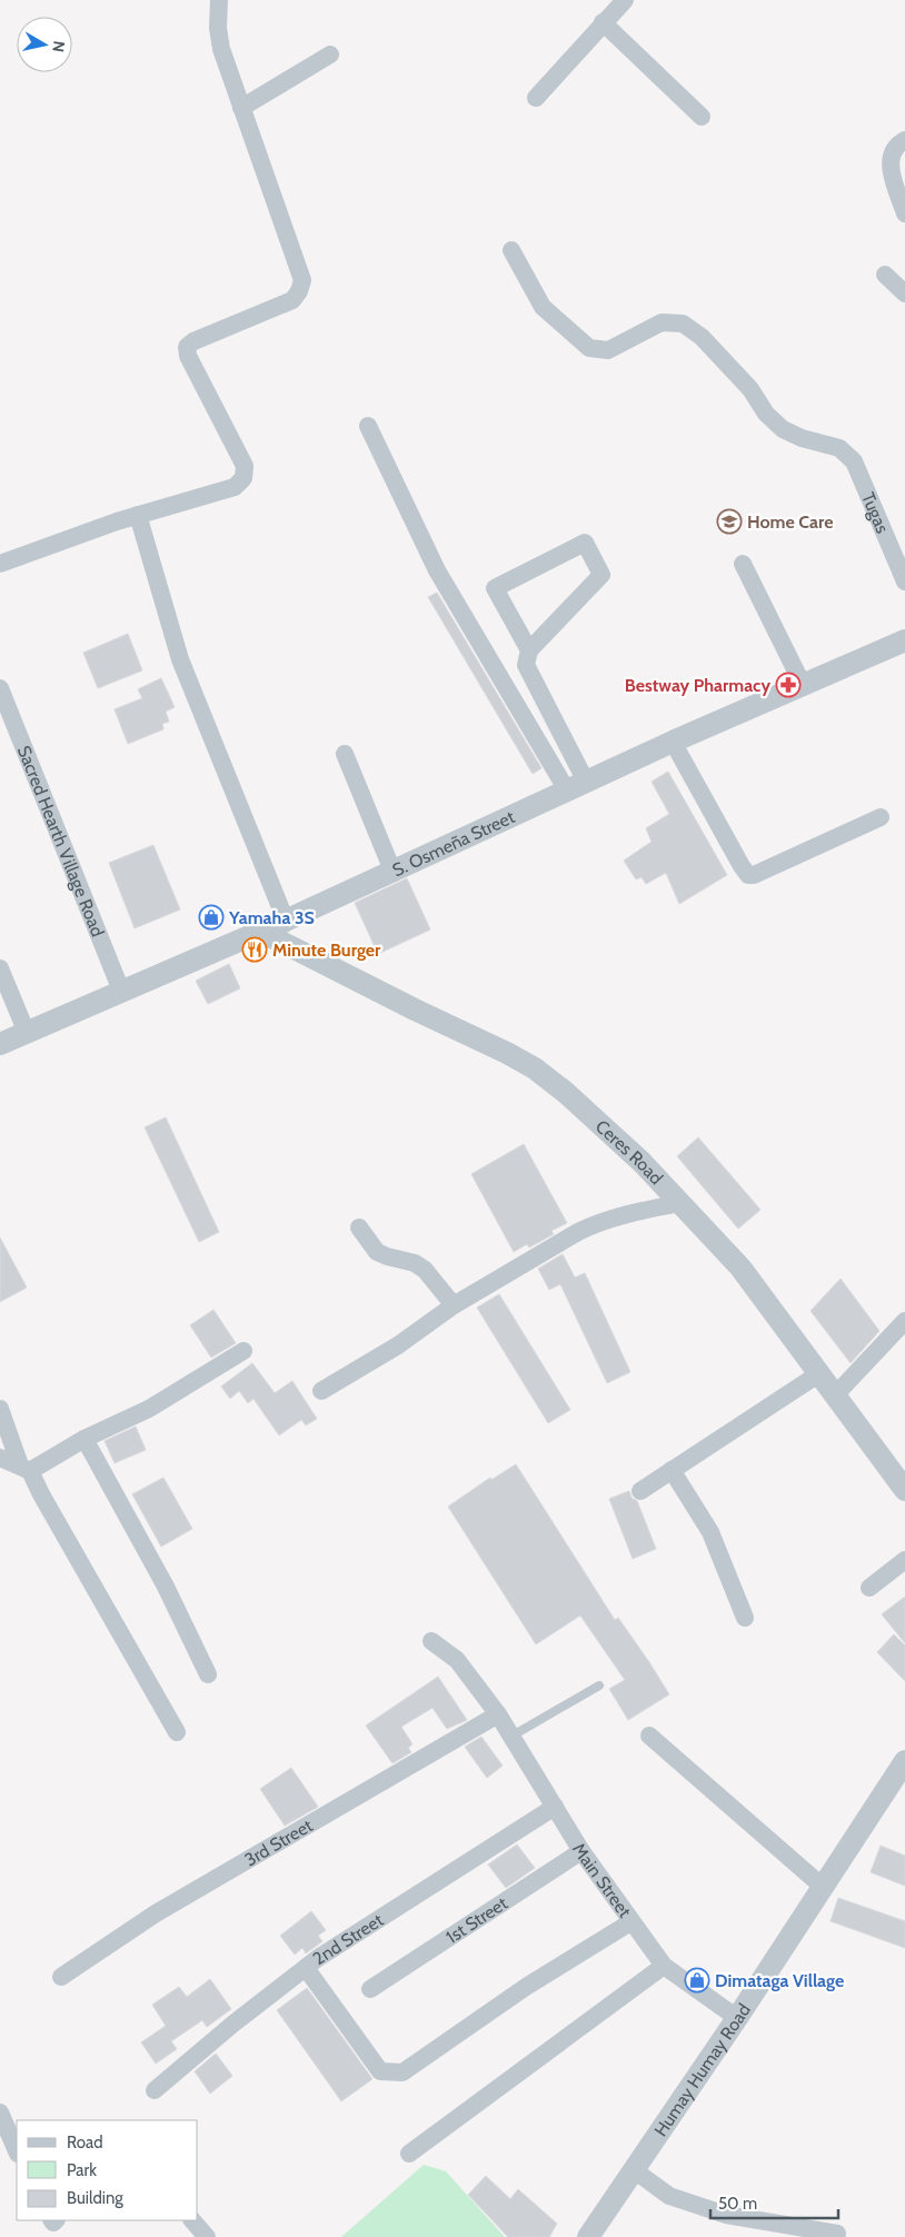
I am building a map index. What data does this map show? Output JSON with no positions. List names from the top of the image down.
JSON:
{
  "streets": {
    "street": [
      "Tugas",
      "Sacred Hearth Village Road",
      "S. Osmeña Street",
      "Ceres Road",
      "3rd Street",
      "Main Street",
      "1st Street",
      "2nd Street",
      "Humay Humay Road"
    ]
  },
  "crossings": [
    ["Sacred Hearth Village Road", "S. Osmeña Street"],
    ["S. Osmeña Street", "Ceres Road"],
    ["3rd Street", "Main Street"],
    ["Main Street", "1st Street"],
    ["Main Street", "2nd Street"],
    ["Main Street", "Humay Humay Road"]
  ],
  "places": {
    "school or university": ["Home Care"],
    "pharmacy": ["Bestway Pharmacy"],
    "shop": ["Yamaha 3S", "Dimataga Village"],
    "restaurant": ["Minute Burger"]
  },
  "legend": ["Road", "Park", "Building"],
  "scale_bar": "50 m",
  "north": "right"
}
